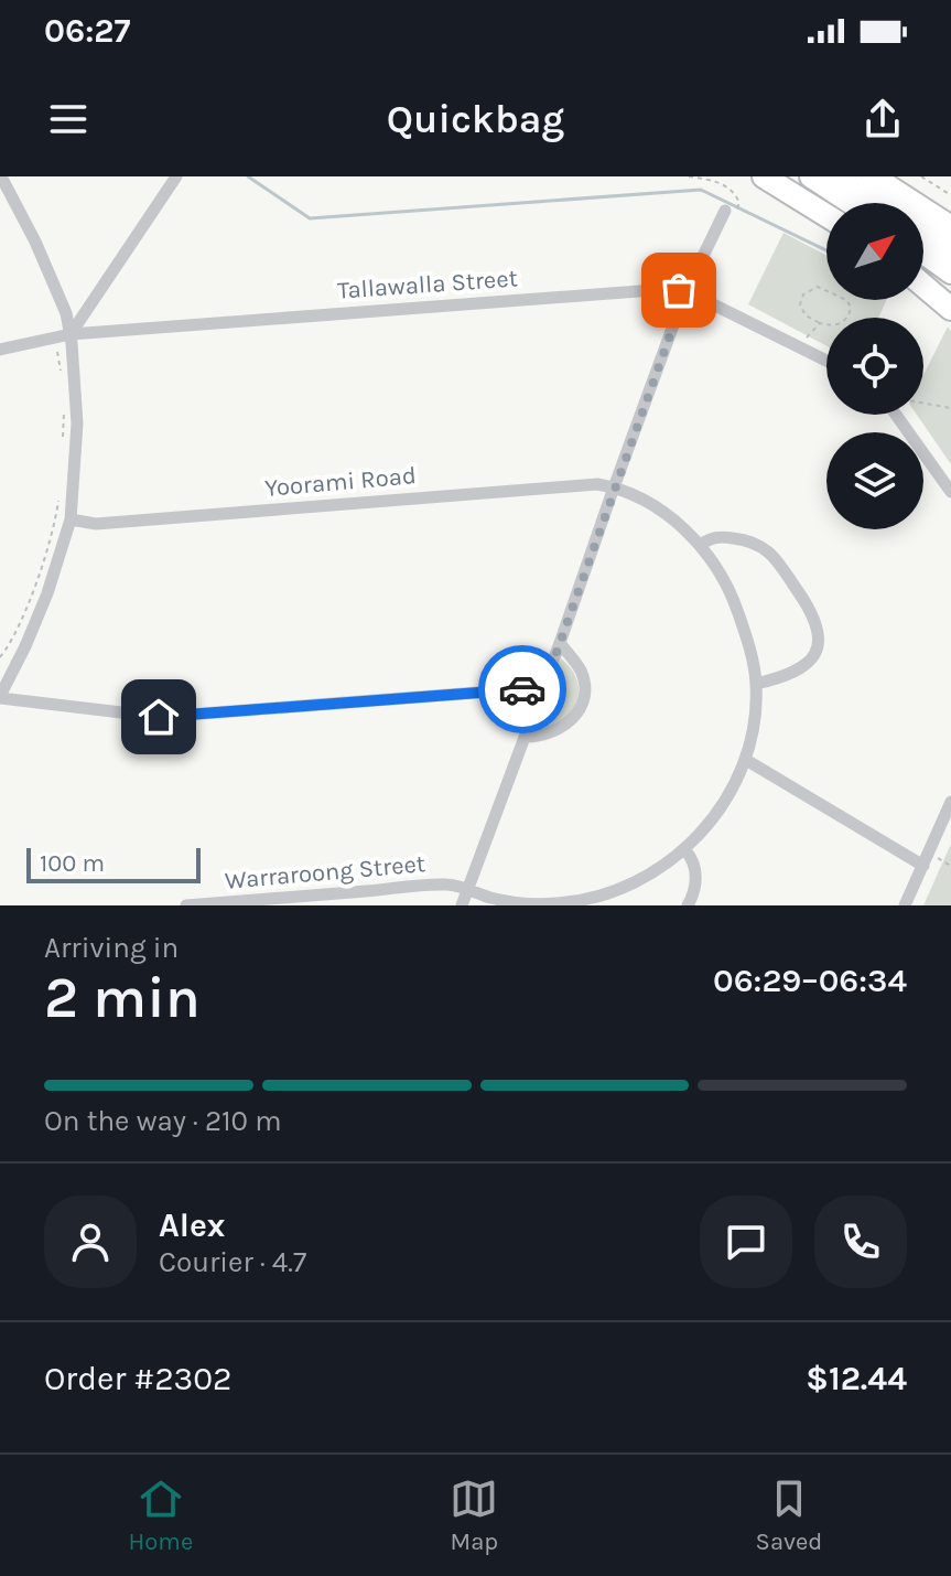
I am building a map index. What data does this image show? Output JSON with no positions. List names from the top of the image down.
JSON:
{
  "streets": {
    "street": ["Tallawalla Street", "Yoorami Road", "Warraroong Street"]
  },
  "scale_bar": "100 m",
  "north": "top right",
  "page": {
    "status": "06:27",
    "header": "Quickbag",
    "scale": "100 m",
    "heading": ["2 min", "Arriving in", "06:29–06:34"],
    "panel": [
      "Alex",
      "Courier · 4.7",
      "Order #2302",
      "$12.44"
    ],
    "bar": "On the way · 210 m",
    "tabs": ["Home", "Map", "Saved"]
  }
}
